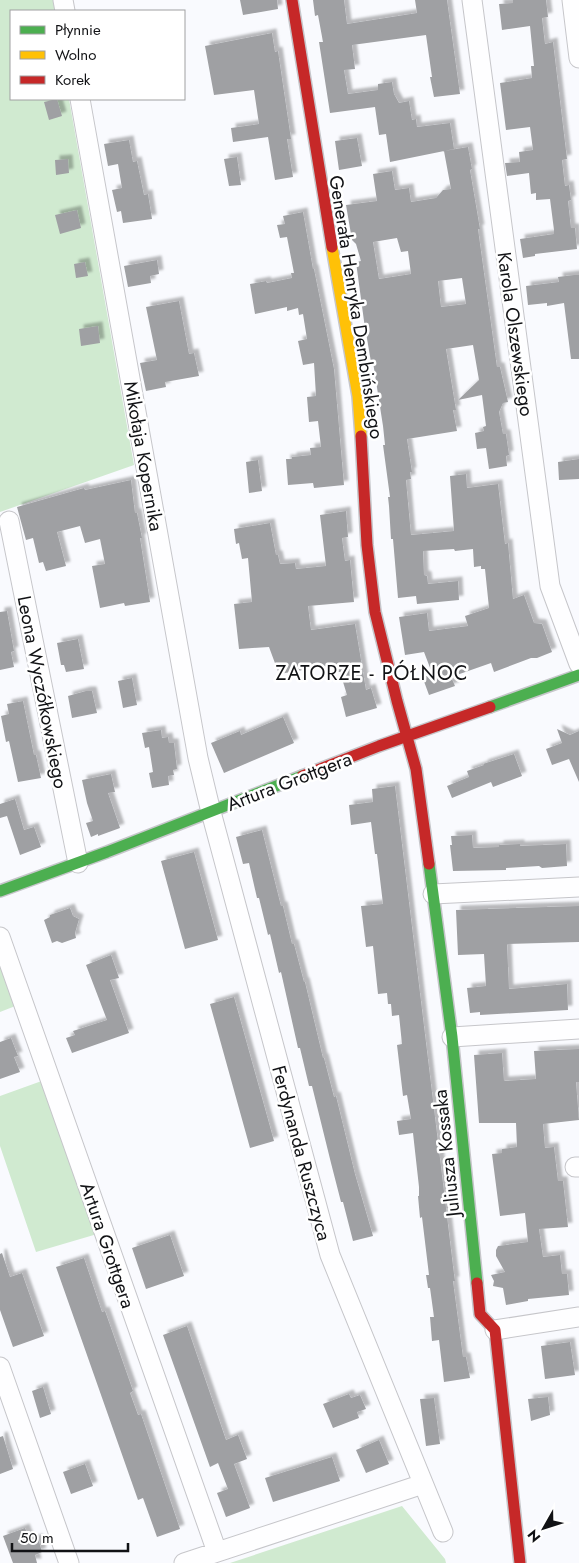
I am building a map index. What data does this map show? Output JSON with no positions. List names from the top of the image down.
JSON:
{
  "streets": {
    "street": [
      "Generała Henryka Dembińskiego",
      "Karola Olszewskiego",
      "Mikołaja Kopernika",
      "Leona Wyczółkowskiego",
      "Artura Grottgera",
      "Ferdynanda Ruszczyca",
      "Juliusza Kossaka"
    ]
  },
  "crossings": [
    ["Generała Henryka Dembińskiego", "Artura Grottgera"],
    ["Generała Henryka Dembińskiego", "Juliusza Kossaka"],
    ["Mikołaja Kopernika", "Artura Grottgera"],
    ["Mikołaja Kopernika", "Ferdynanda Ruszczyca"],
    ["Leona Wyczółkowskiego", "Artura Grottgera"],
    ["Artura Grottgera", "Ferdynanda Ruszczyca"],
    ["Artura Grottgera", "Juliusza Kossaka"]
  ],
  "districts": ["ZATORZE - PÓŁNOC"],
  "legend": ["Płynnie", "Wolno", "Korek"],
  "scale_bar": "50 m",
  "north": "bottom left"
}
